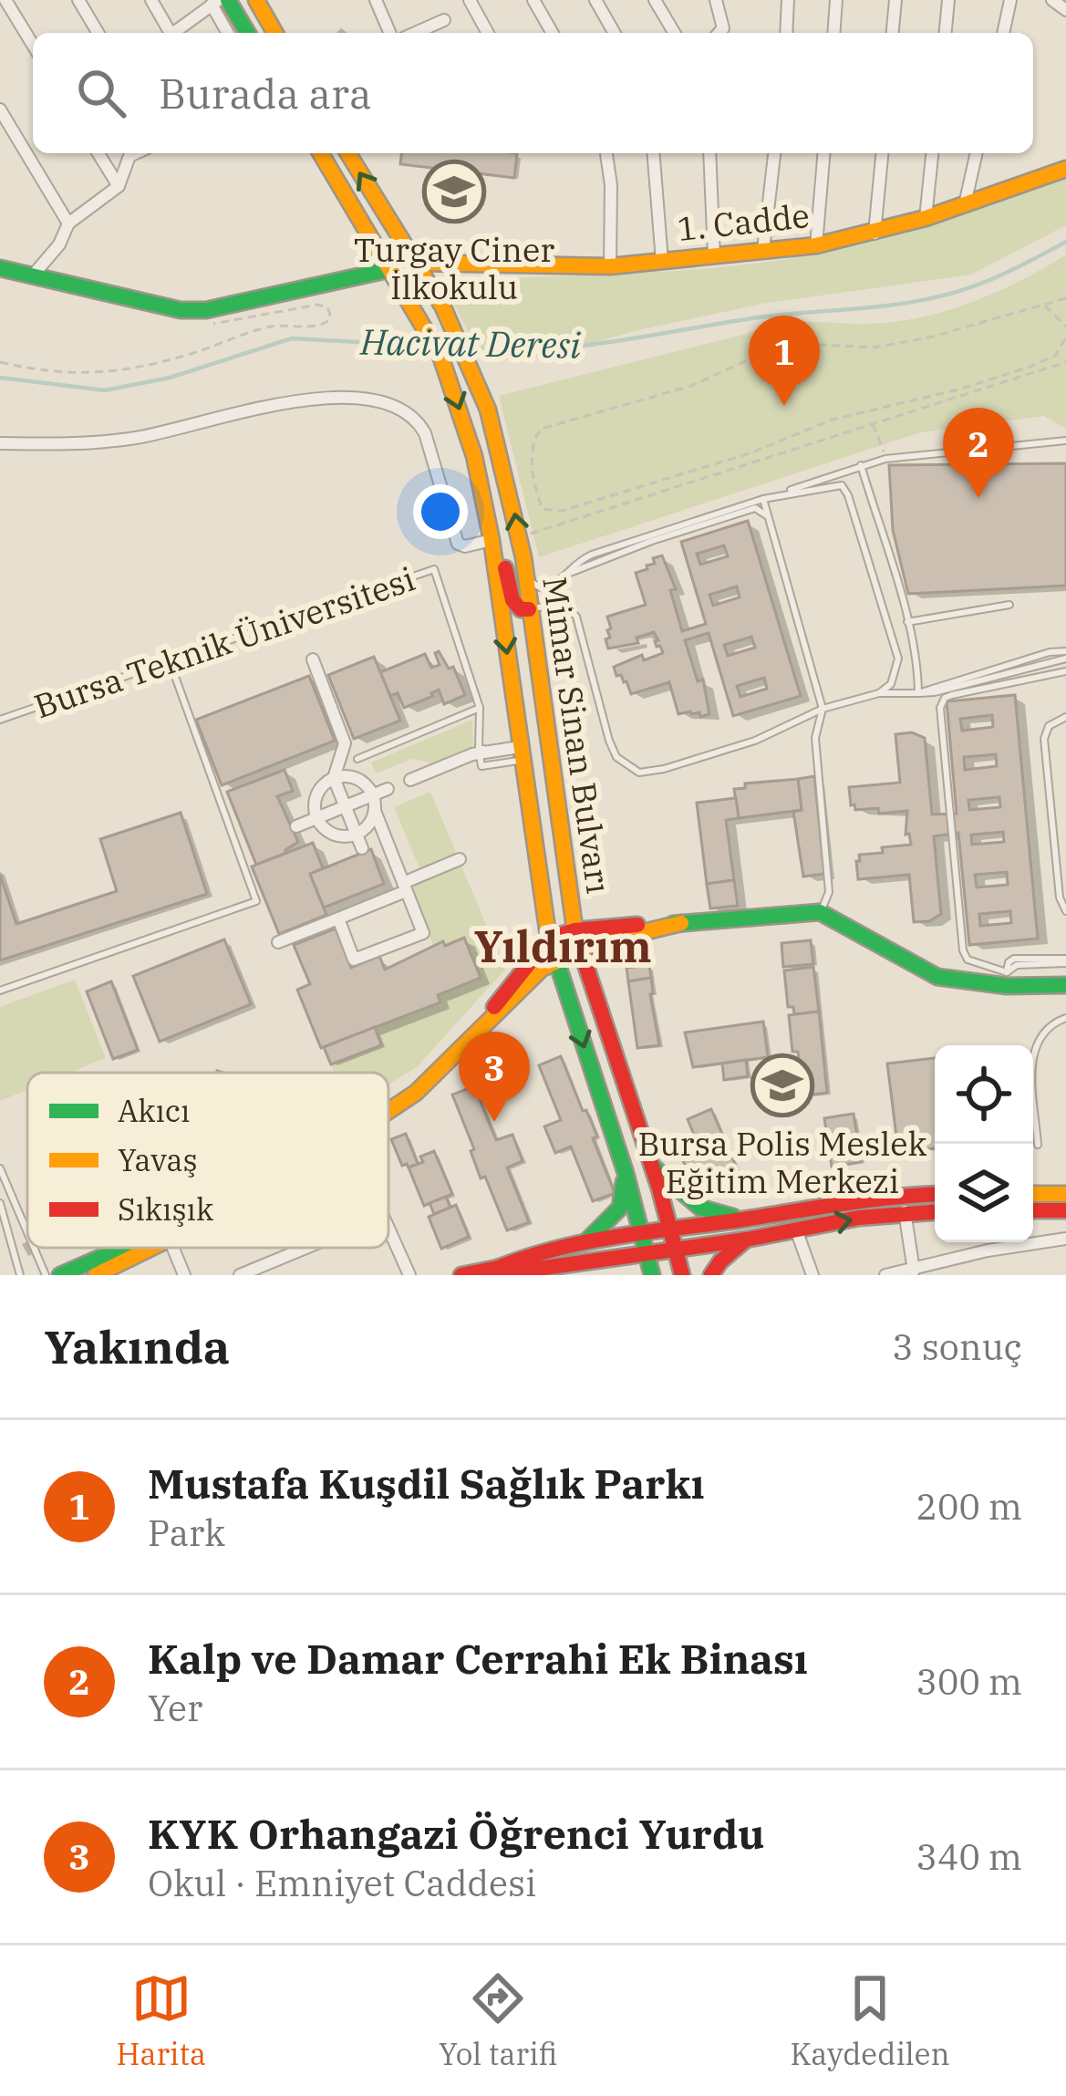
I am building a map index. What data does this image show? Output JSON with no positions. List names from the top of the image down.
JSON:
{
  "streets": {
    "main road": ["1. Cadde", "Mimar Sinan Bulvarı"],
    "lane": ["Bursa Teknik Üniversitesi"]
  },
  "crossings": [
    ["1. Cadde", "Mimar Sinan Bulvarı"]
  ],
  "districts": ["Yıldırım"],
  "water": ["Hacivat Deresi"],
  "places": {
    "school or university": ["Turgay Ciner İlkokulu", "Bursa Polis Meslek Eğitim Merkezi"]
  },
  "legend": ["Akıcı", "Yavaş", "Sıkışık"],
  "page": {
    "search": "Burada ara",
    "pins": ["1", "2", "3"],
    "heading": ["Yakında", "3 sonuç"],
    "list": [
      {
        "mark": "1",
        "name": "Mustafa Kuşdil Sağlık Parkı",
        "note": "Park",
        "value": "200 m"
      },
      {
        "mark": "2",
        "name": "Kalp ve Damar Cerrahi Ek Binası",
        "note": "Yer",
        "value": "300 m"
      },
      {
        "mark": "3",
        "name": "KYK Orhangazi Öğrenci Yurdu",
        "note": "Okul · Emniyet Caddesi",
        "value": "340 m"
      }
    ],
    "nav": ["Harita", "Yol tarifi", "Kaydedilen"]
  }
}
